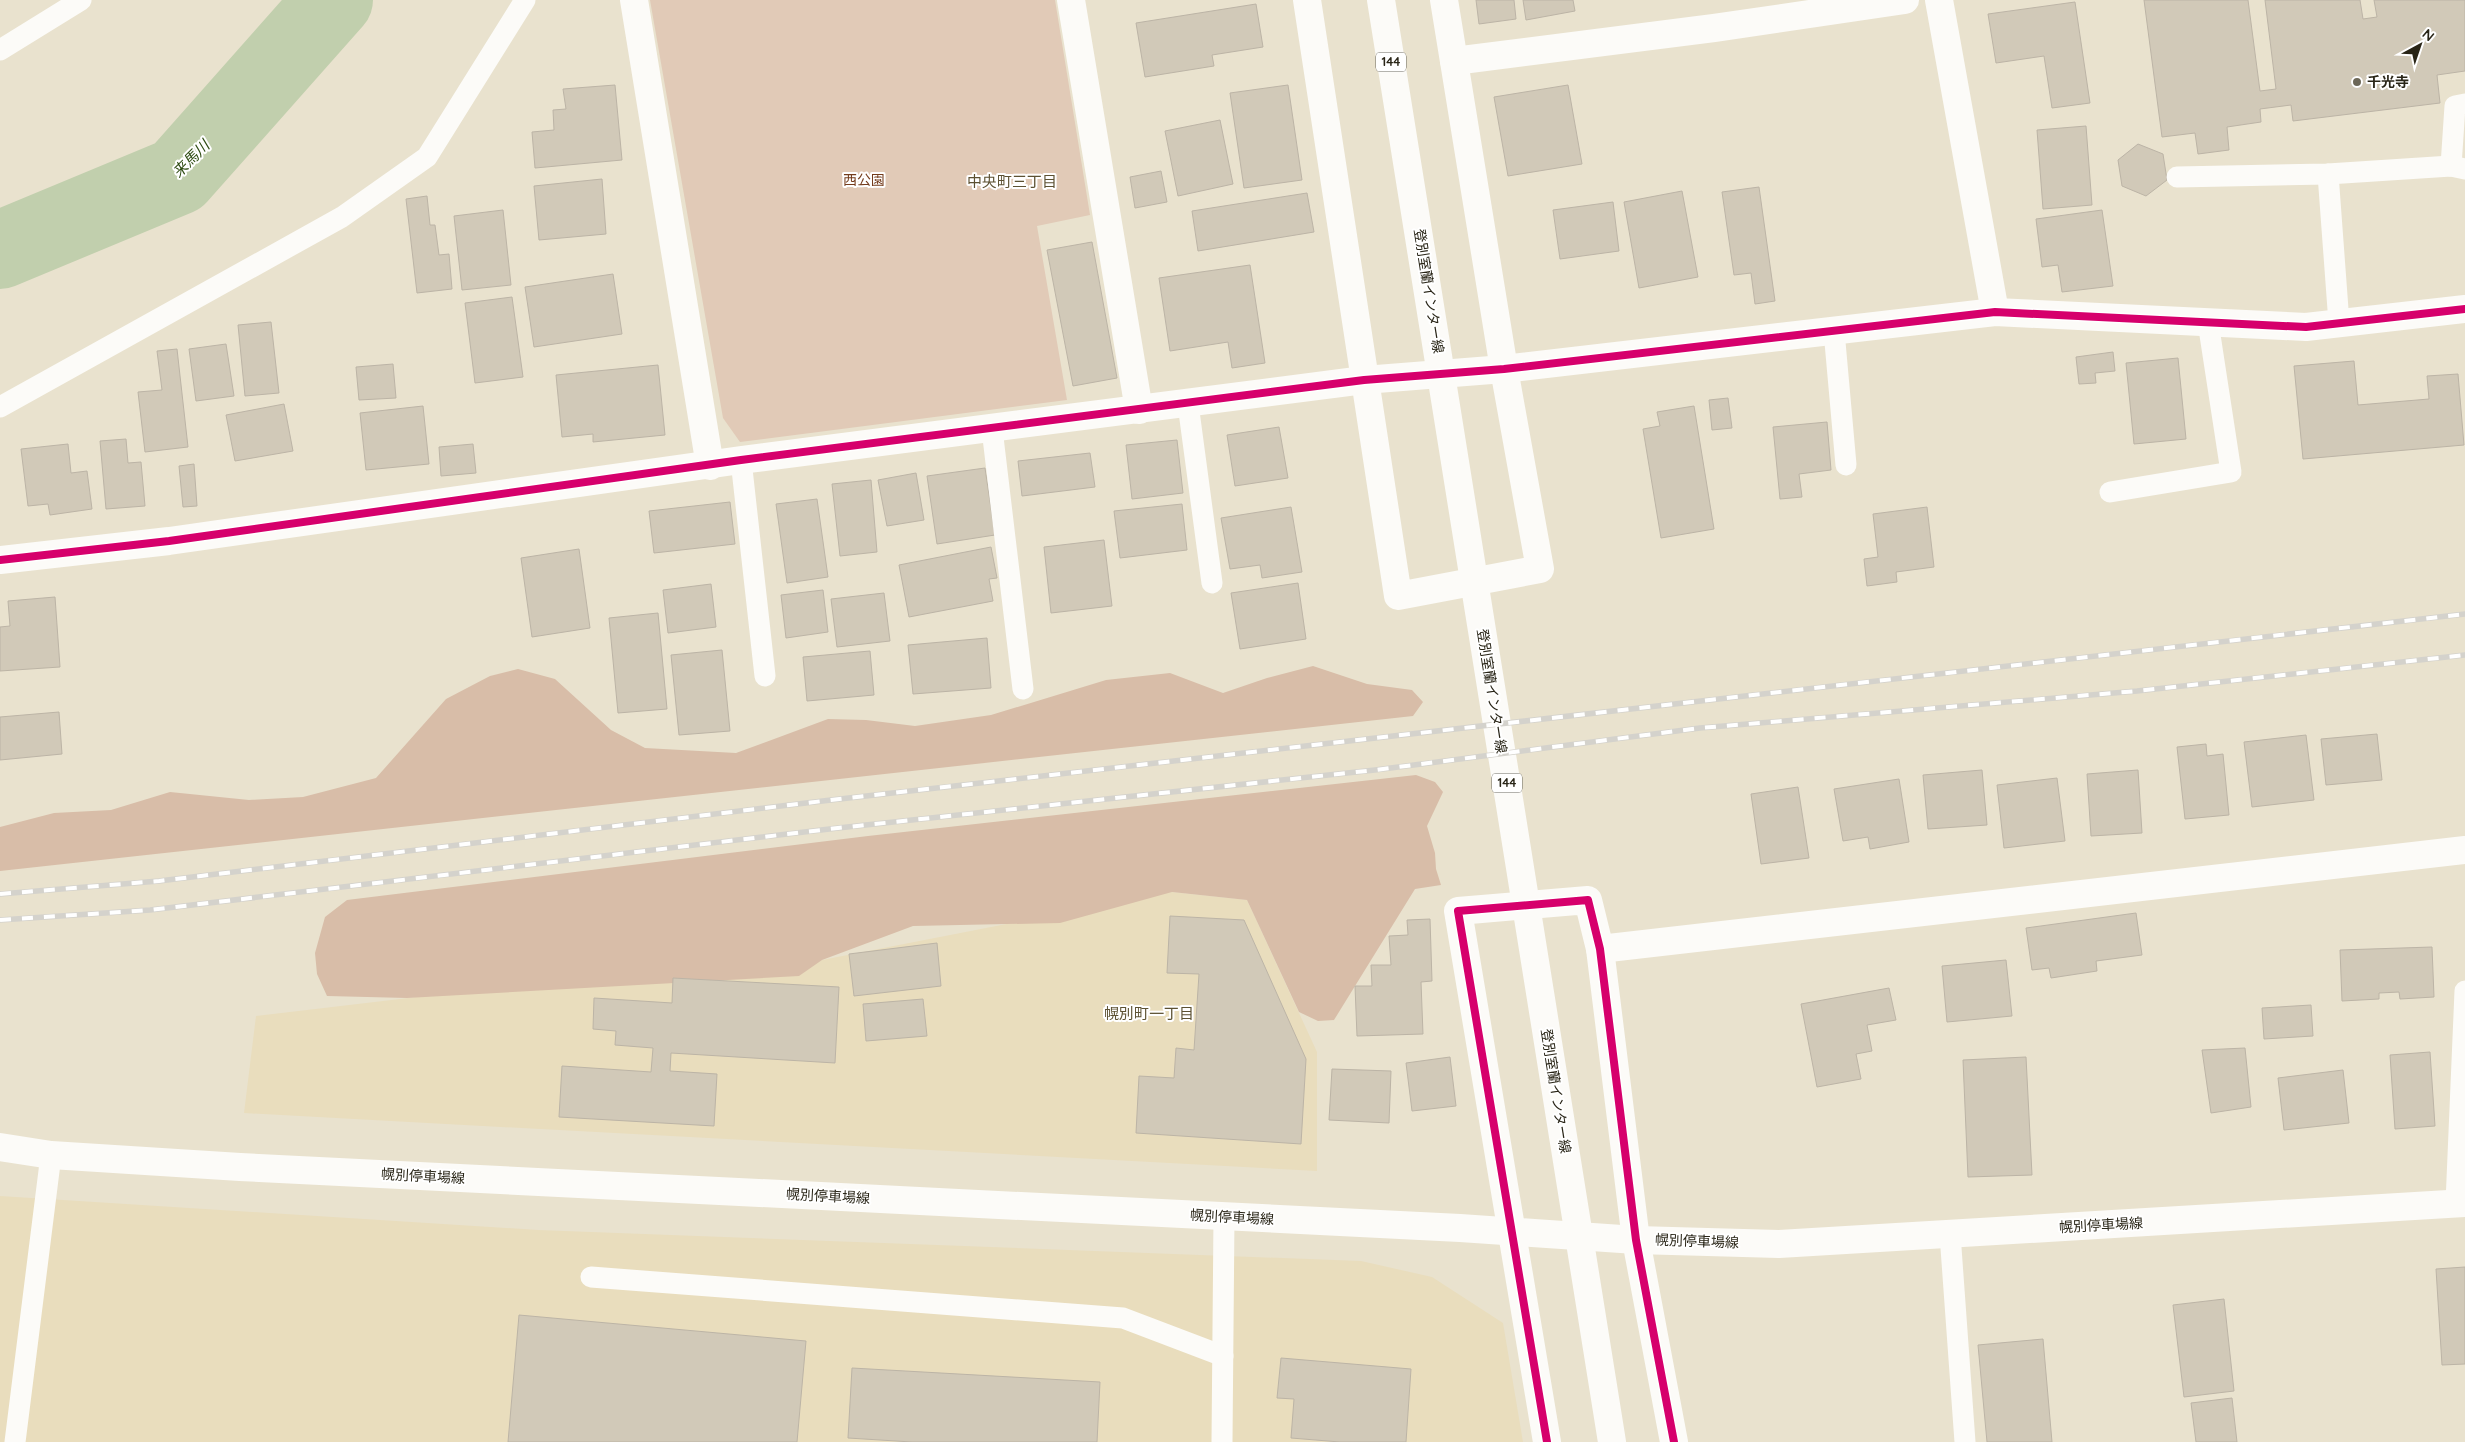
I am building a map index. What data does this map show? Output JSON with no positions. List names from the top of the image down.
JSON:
{
  "streets": {
    "street": ["144", "登別室蘭インター線", "幌別停車場線"]
  },
  "districts": ["中央町三丁目", "幌別町一丁目"],
  "water": ["来馬川"],
  "parks": ["西公園"],
  "places": ["千光寺"],
  "north": "top right"
}
